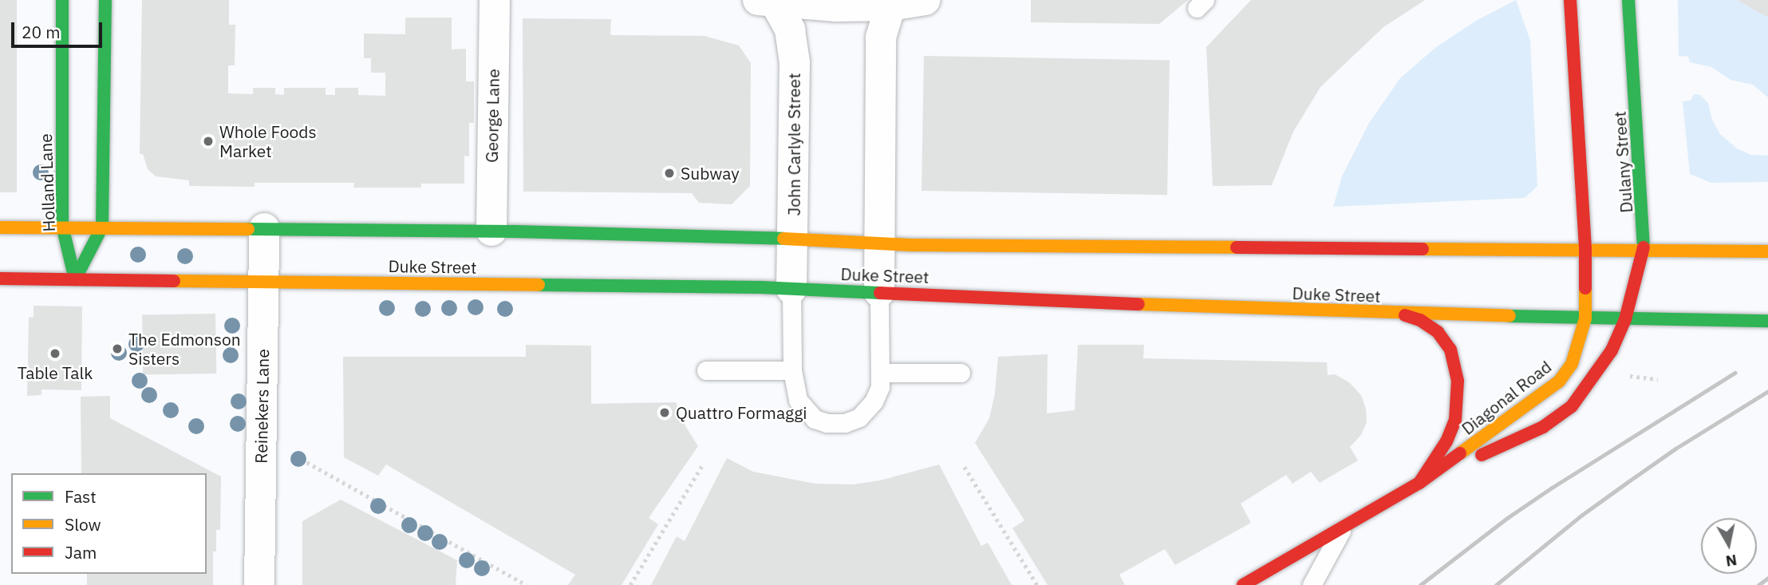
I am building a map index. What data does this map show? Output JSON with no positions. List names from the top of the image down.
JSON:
{
  "streets": {
    "main road": [
      "Dulany Street",
      "Holland Lane",
      "Duke Street",
      "Diagonal Road"
    ],
    "street": ["George Lane", "John Carlyle Street", "Reinekers Lane"]
  },
  "crossings": [
    ["George Lane", "Duke Street"],
    ["John Carlyle Street", "Duke Street"],
    ["Dulany Street", "Duke Street"],
    ["Dulany Street", "Diagonal Road"],
    ["Holland Lane", "Duke Street"],
    ["Duke Street", "Diagonal Road"],
    ["Duke Street", "Reinekers Lane"]
  ],
  "places": [
    "Whole Foods Market",
    "Subway",
    "The Edmonson Sisters",
    "Table Talk",
    "Quattro Formaggi"
  ],
  "legend": ["Fast", "Slow", "Jam"],
  "scale_bar": "20 m",
  "north": "bottom"
}
